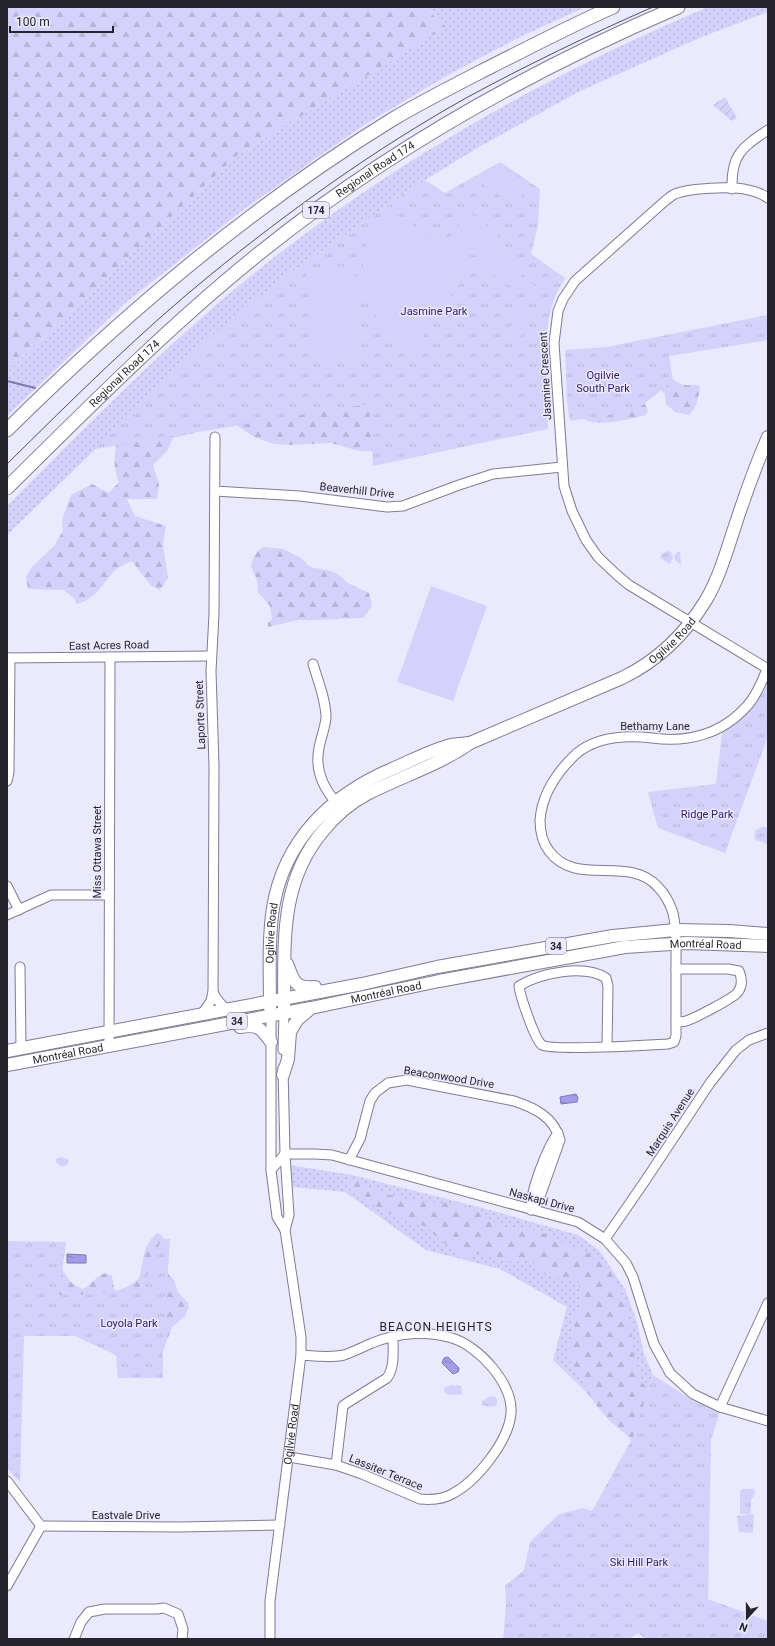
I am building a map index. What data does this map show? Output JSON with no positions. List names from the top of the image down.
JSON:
{
  "streets": {
    "highway": ["Regional Road 174", "174"],
    "main road": ["Ogilvie Road", "Montréal Road", "34"],
    "street": [
      "Jasmine Crescent",
      "Beaverhill Drive",
      "East Acres Road",
      "Laporte Street",
      "Bethamy Lane",
      "Miss Ottawa Street",
      "Beaconwood Drive",
      "Marquis Avenue",
      "Naskapi Drive",
      "Lassiter Terrace",
      "Eastvale Drive"
    ]
  },
  "crossings": [
    ["Jasmine Crescent", "Beaverhill Drive"],
    ["Jasmine Crescent", "Ogilvie Road"],
    ["Jasmine Crescent", "Bethamy Lane"],
    ["Beaverhill Drive", "Laporte Street"],
    ["Ogilvie Road", "Montréal Road"],
    ["Ogilvie Road", "Naskapi Drive"],
    ["Ogilvie Road", "Lassiter Terrace"],
    ["Ogilvie Road", "Eastvale Drive"],
    ["East Acres Road", "Laporte Street"],
    ["East Acres Road", "Miss Ottawa Street"],
    ["Laporte Street", "Montréal Road"],
    ["Bethamy Lane", "Montréal Road"],
    ["Miss Ottawa Street", "Montréal Road"],
    ["Beaconwood Drive", "Naskapi Drive"],
    ["Marquis Avenue", "Naskapi Drive"]
  ],
  "districts": ["BEACON HEIGHTS"],
  "parks": [
    "Jasmine Park",
    "Ogilvie South Park",
    "Ridge Park",
    "Loyola Park",
    "Ski Hill Park"
  ],
  "scale_bar": "100 m",
  "north": "bottom"
}
